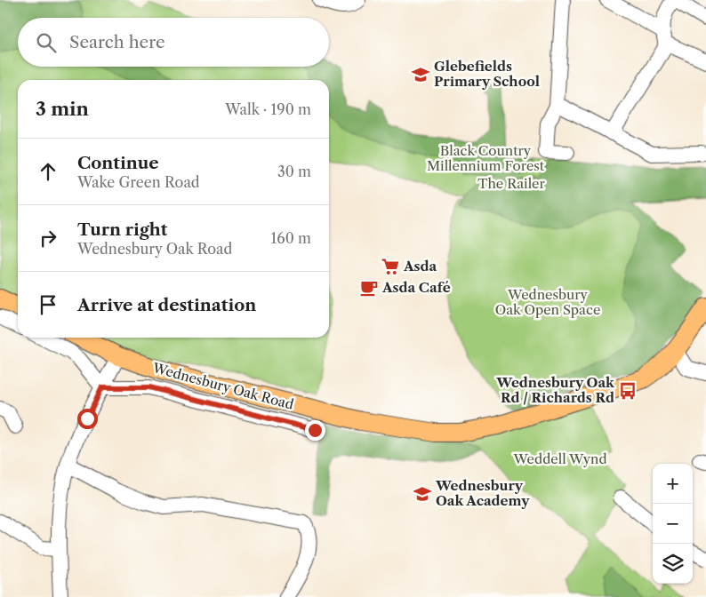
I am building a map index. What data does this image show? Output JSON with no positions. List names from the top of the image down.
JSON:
{
  "streets": {
    "main road": ["Wednesbury Oak Road"]
  },
  "parks": [
    "Black Country Millennium Forest",
    "The Railer",
    "Wednesbury Oak Open Space",
    "Weddell Wynd"
  ],
  "places": {
    "school or university": ["Glebefields Primary School", "Wednesbury Oak Academy"],
    "supermarket": ["Asda"],
    "cafe": ["Asda Café"],
    "bus stop": ["Wednesbury Oak Rd / Richards Rd"]
  },
  "page": {
    "search": "Search here",
    "heading": ["3 min", "Walk · 190 m"],
    "list": [
      ["Continue", "Wake Green Road", "30 m"],
      ["Turn right", "Wednesbury Oak Road", "160 m"],
      "Arrive at destination"
    ],
    "map_buttons": ["+", "−"]
  }
}
